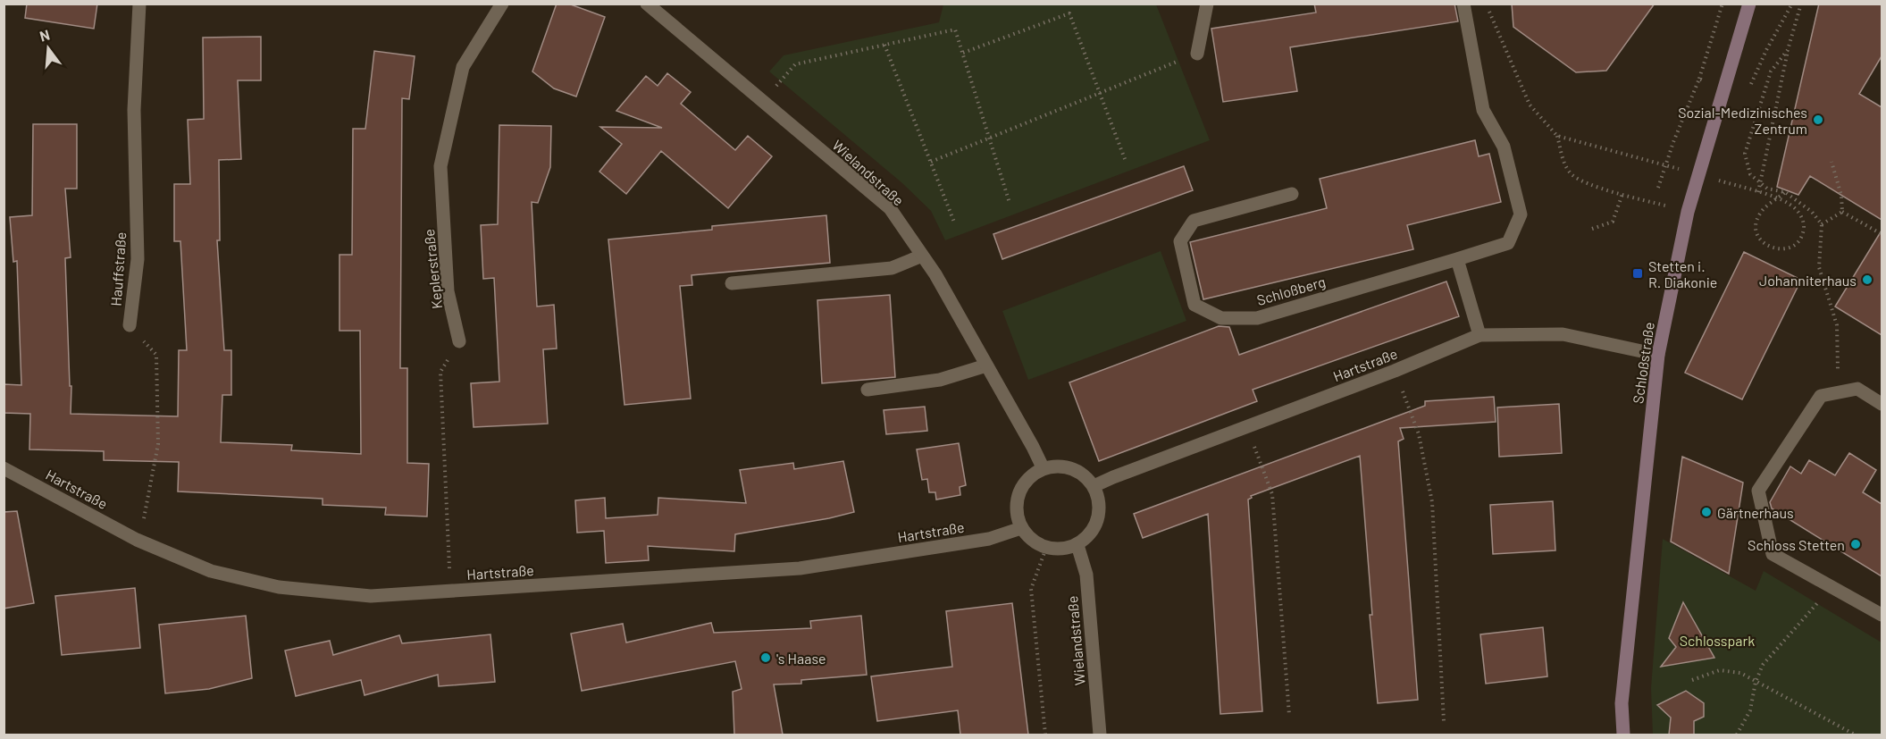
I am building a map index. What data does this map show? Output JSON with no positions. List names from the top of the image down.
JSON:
{
  "streets": {
    "main road": ["Schloßstraße"],
    "street": [
      "Wielandstraße",
      "Hauffstraße",
      "Keplerstraße",
      "Schloßberg",
      "Hartstraße"
    ]
  },
  "crossings": [
    ["Wielandstraße", "Hartstraße"],
    ["Schloßstraße", "Hartstraße"]
  ],
  "parks": ["Schlosspark"],
  "places": {
    "other": [
      "Sozial-Medizinisches Zentrum",
      "Johanniterhaus",
      "Gärtnerhaus",
      "Schloss Stetten",
      "'s Haase"
    ],
    "transit": ["Stetten i. R. Diakonie"]
  },
  "north": "top"
}
